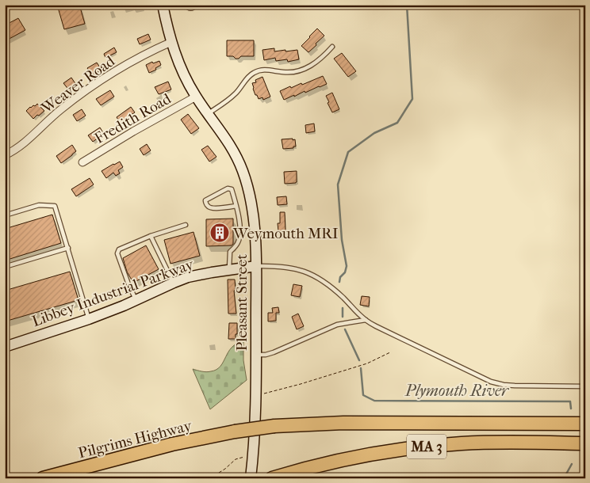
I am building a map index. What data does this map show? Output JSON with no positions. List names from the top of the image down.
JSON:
{
  "streets": {
    "highway": ["Pilgrims Highway", "MA 3"],
    "main road": ["Libbey Industrial Parkway", "Pleasant Street"],
    "street": ["Weaver Road", "Fredith Road"]
  },
  "crossings": [
    ["Weaver Road", "Pleasant Street"],
    ["Fredith Road", "Pleasant Street"],
    ["Libbey Industrial Parkway", "Pleasant Street"]
  ],
  "water": ["Plymouth River"],
  "places": {
    "building": ["Weymouth MRI"]
  }
}
